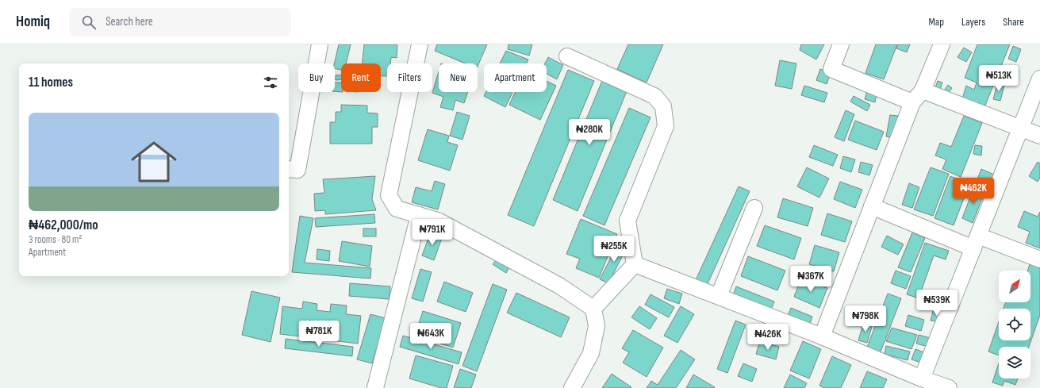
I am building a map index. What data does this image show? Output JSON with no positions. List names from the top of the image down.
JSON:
{
  "north": "top right",
  "page": {
    "header": "Homiq",
    "search": "Search here",
    "nav": ["Map", "Layers", "Share"],
    "chip": [
      "Buy",
      "Rent",
      "Filters",
      "New",
      "Apartment"
    ],
    "heading": "11 homes",
    "price": [
      "₦513K",
      "₦280K",
      "₦462K",
      "₦791K",
      "₦255K",
      "₦367K",
      "₦539K",
      "₦798K",
      "₦781K",
      "₦643K",
      "₦426K"
    ],
    "list": [
      {
        "name": "₦462,000/mo",
        "note": "3 rooms · 80 m² · Apartment"
      }
    ]
  }
}
